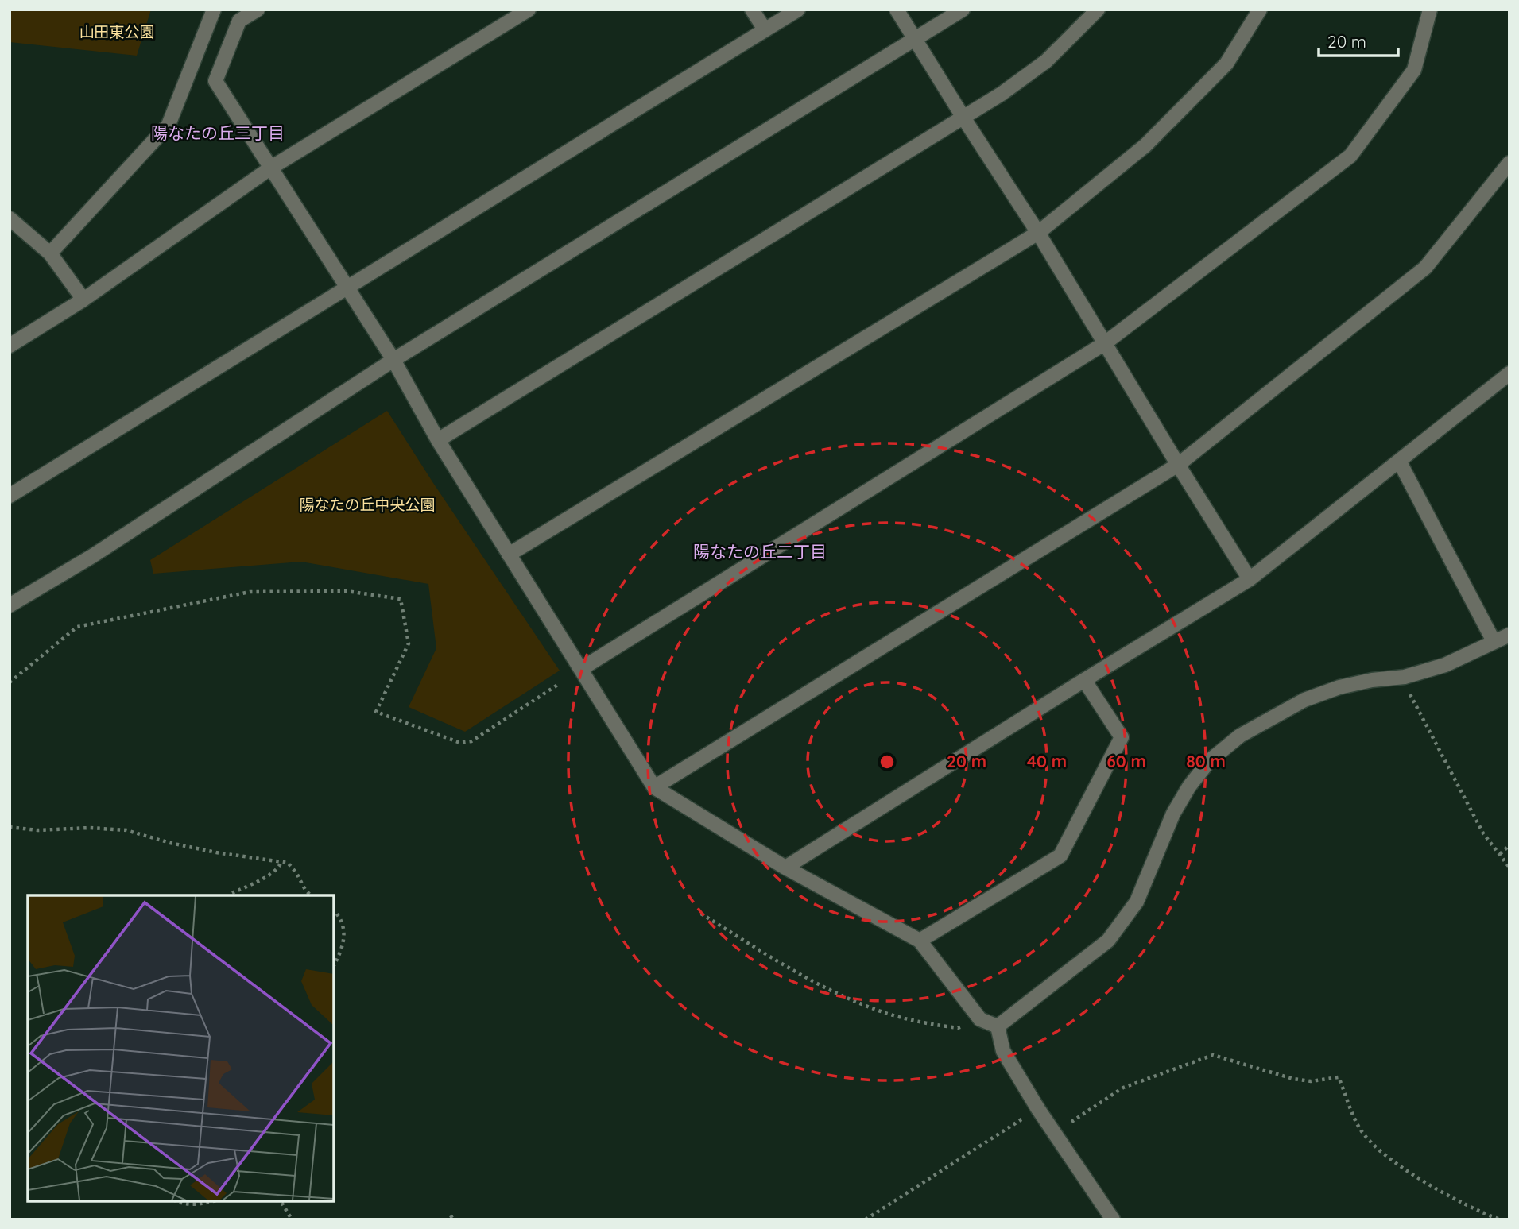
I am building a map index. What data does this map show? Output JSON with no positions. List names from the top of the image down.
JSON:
{
  "districts": ["陽なたの丘三丁目", "陽なたの丘二丁目"],
  "parks": ["山田東公園", "陽なたの丘中央公園"],
  "scale_bar": "20 m",
  "rings": [
    "20 m",
    "40 m",
    "60 m",
    "80 m"
  ]
}
